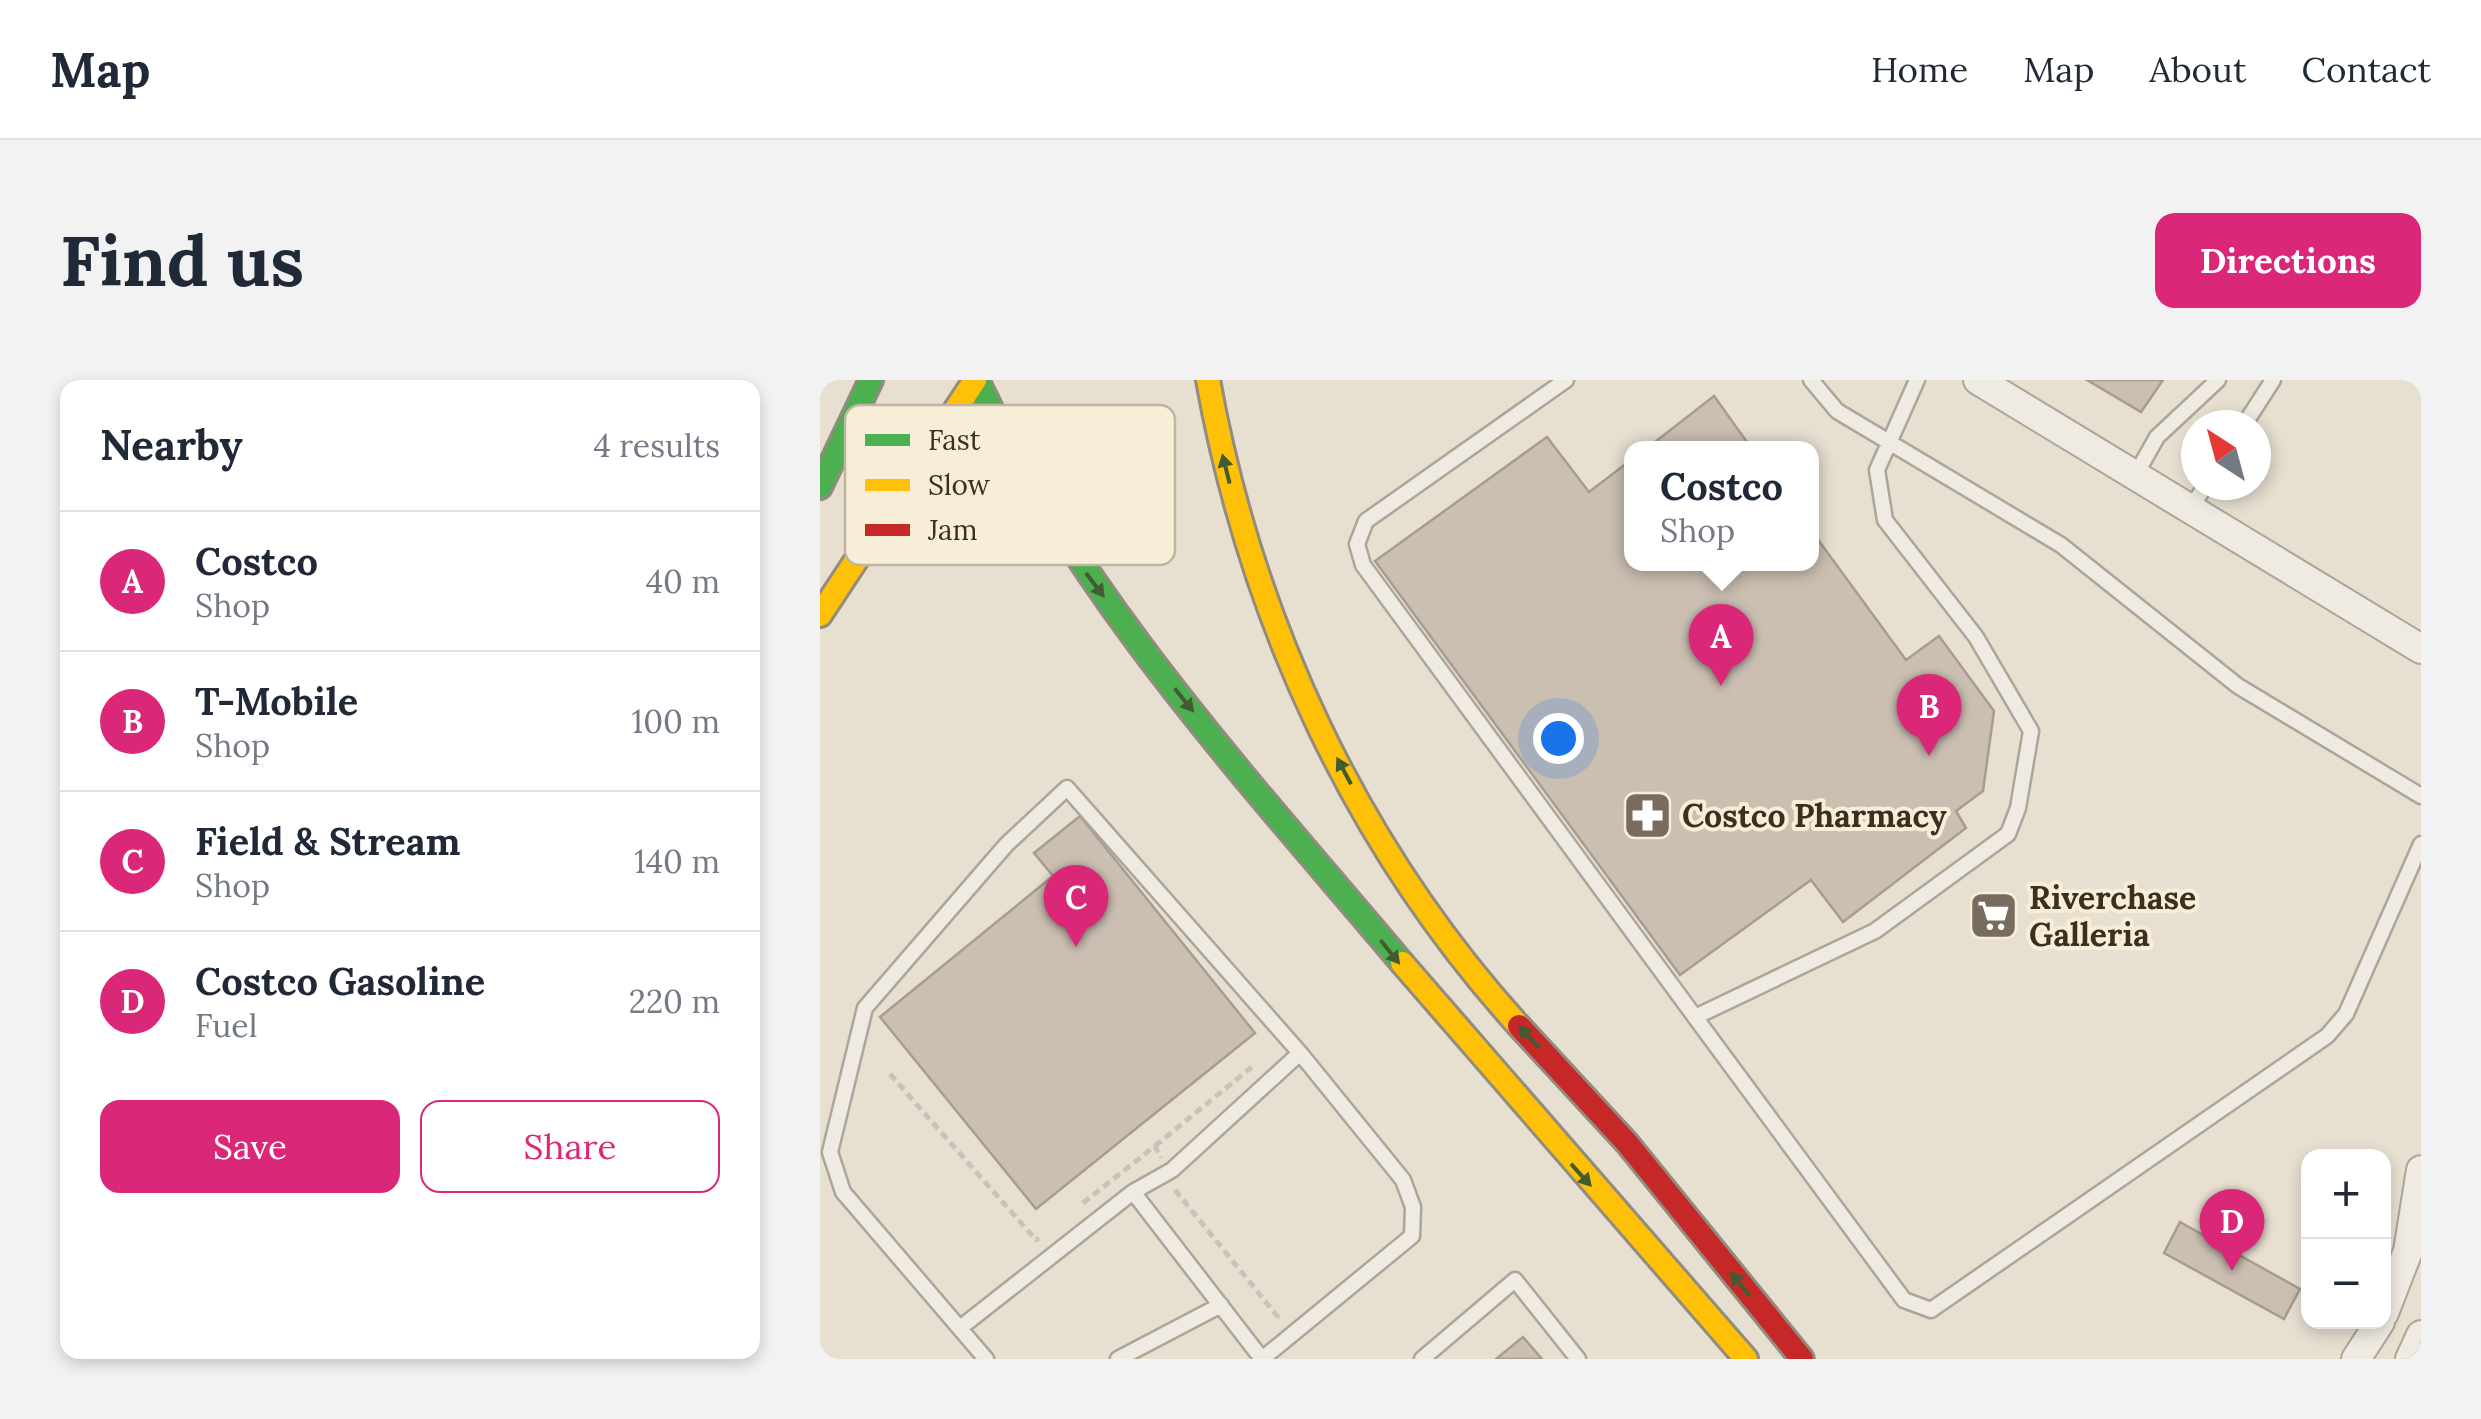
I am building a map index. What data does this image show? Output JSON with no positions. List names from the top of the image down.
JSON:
{
  "places": {
    "pharmacy": ["Costco Pharmacy"],
    "supermarket": ["Riverchase Galleria"]
  },
  "legend": ["Fast", "Slow", "Jam"],
  "north": "top left",
  "page": {
    "header": "Map",
    "nav": [
      "Home",
      "Map",
      "About",
      "Contact"
    ],
    "buttons": [
      "Directions",
      ["Save", "Share"]
    ],
    "title": "Find us",
    "heading": ["Nearby", "4 results"],
    "popup": ["Costco", "Shop"],
    "list": [
      {
        "mark": "A",
        "name": "Costco",
        "note": "Shop",
        "value": "40 m"
      },
      {
        "mark": "B",
        "name": "T-Mobile",
        "note": "Shop",
        "value": "100 m"
      },
      {
        "mark": "C",
        "name": "Field & Stream",
        "note": "Shop",
        "value": "140 m"
      },
      {
        "mark": "D",
        "name": "Costco Gasoline",
        "note": "Fuel",
        "value": "220 m"
      }
    ],
    "pins": [
      "A",
      "B",
      "C",
      "D"
    ],
    "map_buttons": ["+", "−"]
  }
}
